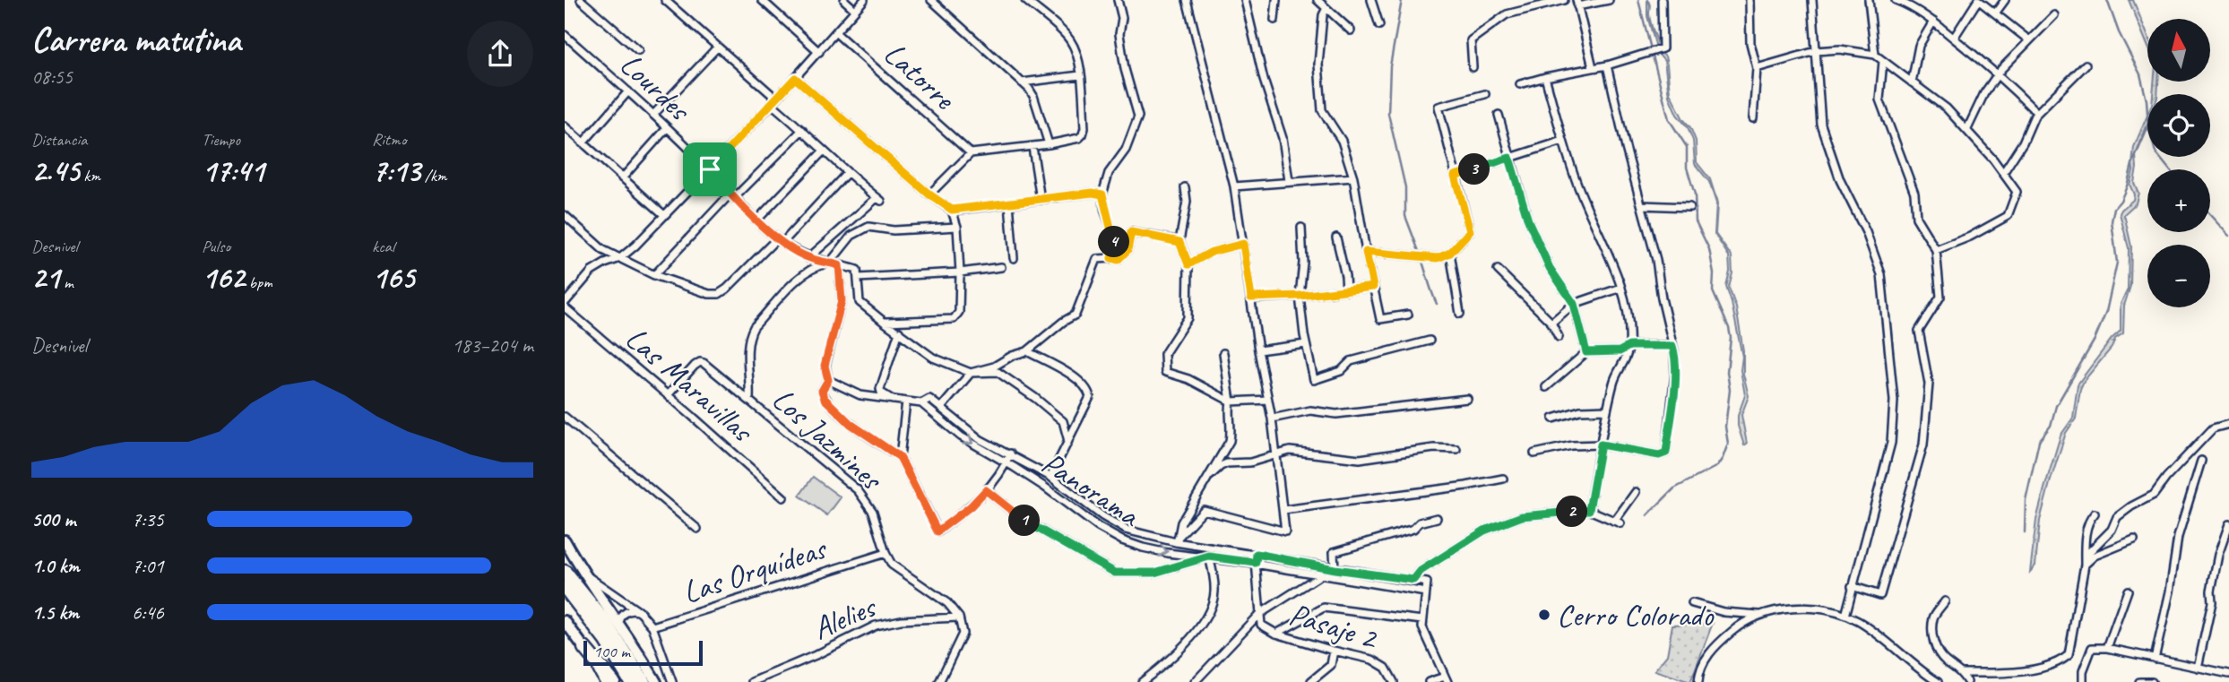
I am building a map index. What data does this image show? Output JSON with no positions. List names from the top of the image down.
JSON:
{
  "streets": {
    "street": [
      "Latorre",
      "Lourdes",
      "Las Maravillas",
      "Los Jazmines",
      "Panorama",
      "Las Orquídeas",
      "Alelies",
      "Pasaje 2"
    ]
  },
  "crossings": [
    ["Las Maravillas", "Los Jazmines"],
    ["Los Jazmines", "Las Orquídeas"],
    ["Los Jazmines", "Alelies"]
  ],
  "places": ["Cerro Colorado"],
  "scale_bar": "100 m",
  "north": "top",
  "page": {
    "heading": ["Carrera matutina", "08:55"],
    "map_buttons": ["+", "−"],
    "stats": [
      ["Distancia", "2.45 km"],
      ["Tiempo", "17:41"],
      ["Ritmo", "7:13 /km"],
      ["Desnivel", "21 m"],
      ["Pulso", "162 bpm"],
      ["kcal", "165"]
    ],
    "pins": [
      "3",
      "4",
      "2",
      "1"
    ],
    "chart": ["Desnivel", "183–204 m"],
    "list": [
      {
        "name": "500 m",
        "note": "7:35"
      },
      {
        "name": "1.0 km",
        "note": "7:01"
      },
      {
        "name": "1.5 km",
        "note": "6:46"
      }
    ],
    "scale": "100 m"
  }
}
